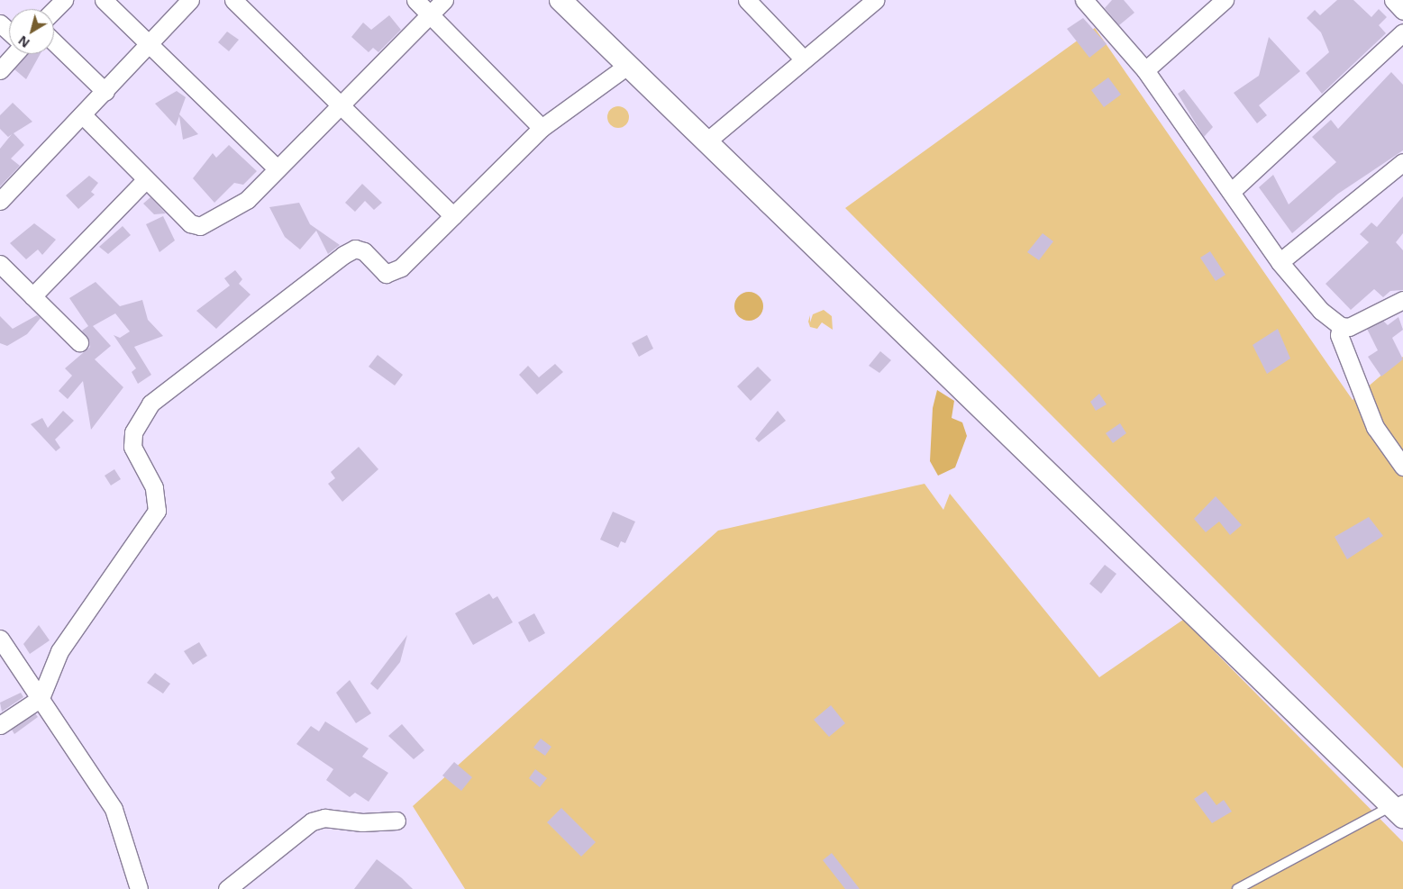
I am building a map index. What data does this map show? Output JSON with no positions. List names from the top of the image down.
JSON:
{
  "north": "bottom left"
}
